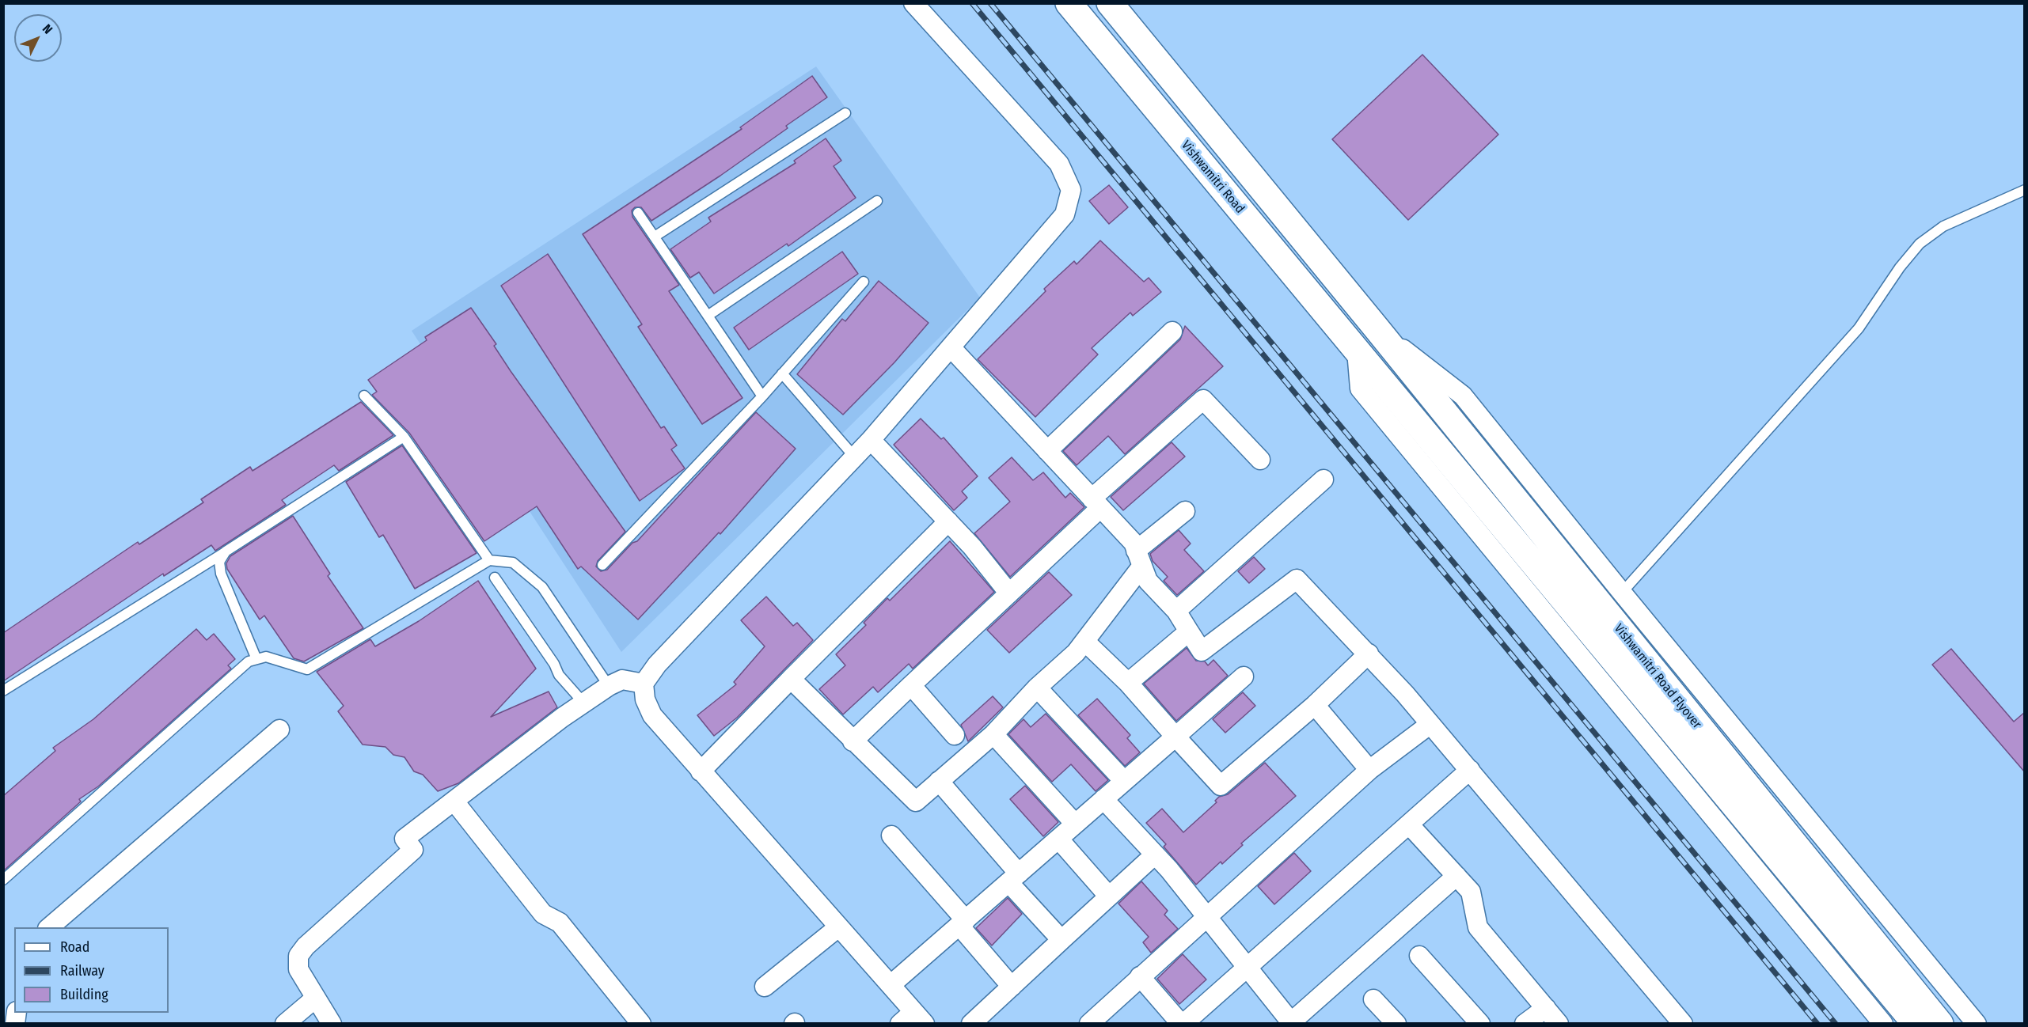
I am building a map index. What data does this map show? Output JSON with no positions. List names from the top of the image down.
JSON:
{
  "streets": {
    "main road": ["Vishwamitri Road", "Vishwamitri Road Flyover"]
  },
  "crossings": [
    ["Vishwamitri Road", "Vishwamitri Road Flyover"]
  ],
  "legend": ["Road", "Railway", "Building"],
  "north": "top right"
}
